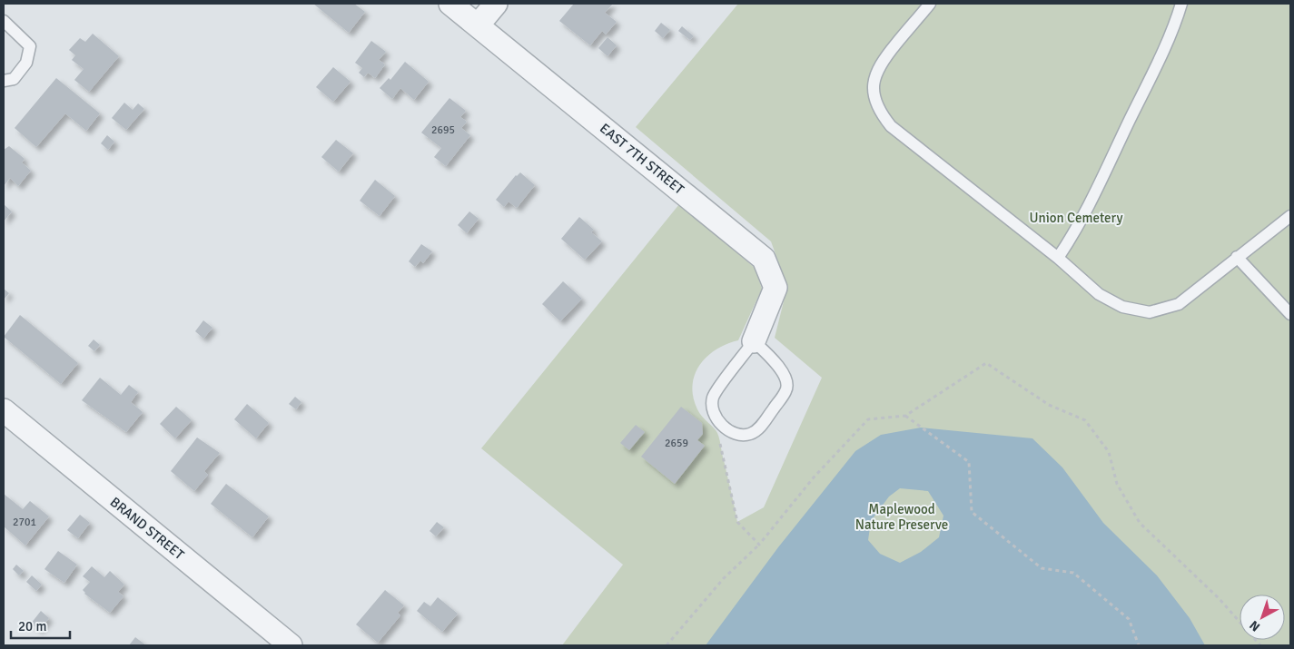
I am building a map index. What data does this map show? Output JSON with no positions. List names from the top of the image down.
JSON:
{
  "streets": {
    "street": ["EAST 7TH STREET", "BRAND STREET"]
  },
  "parks": ["Union Cemetery", "Maplewood Nature Preserve"],
  "house_numbers": ["2695", "2659", "2701"],
  "scale_bar": "20 m",
  "north": "bottom left"
}
